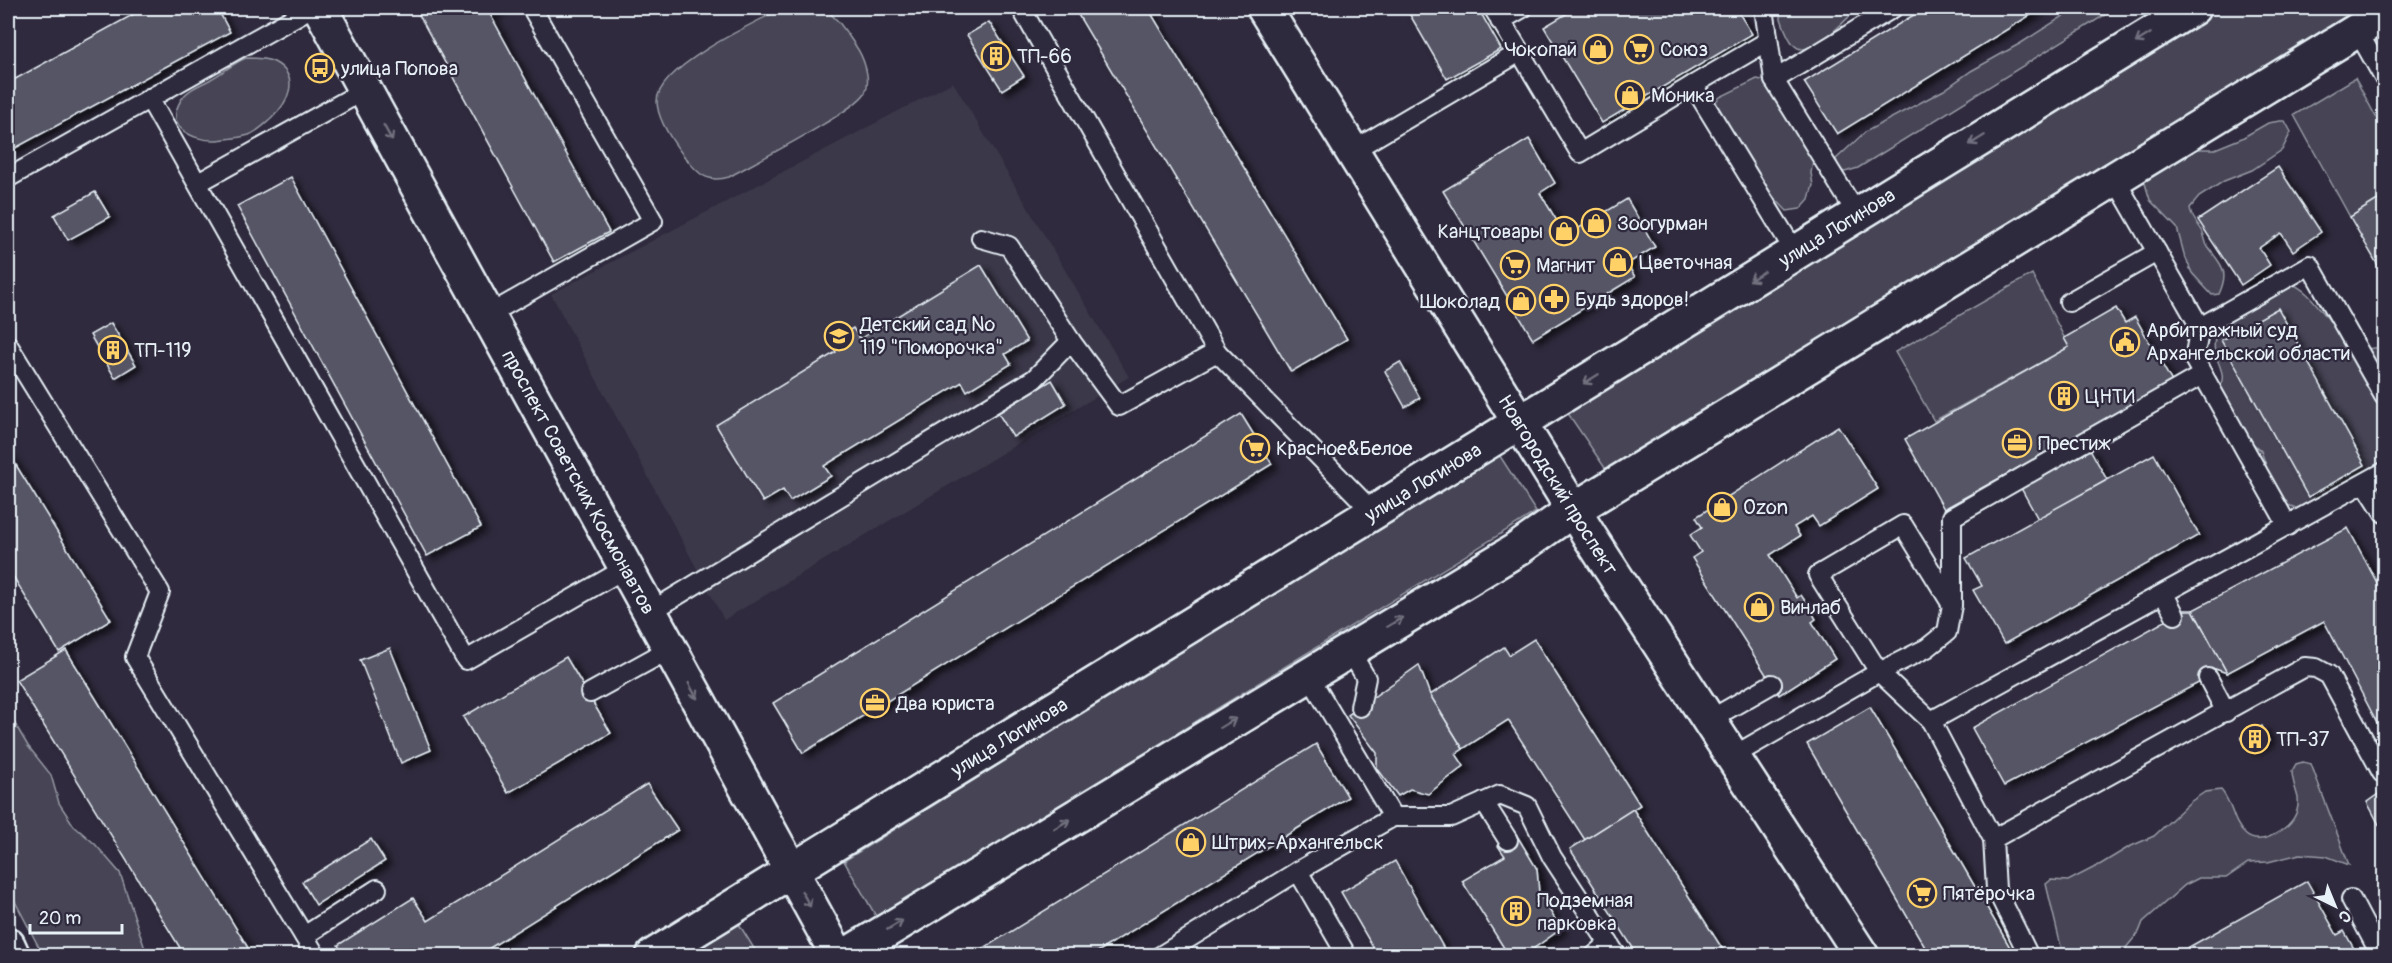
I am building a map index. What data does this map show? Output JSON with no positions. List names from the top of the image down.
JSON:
{
  "streets": {
    "street": ["улица Логинова", "проспект Советских Космонавтов", "Новгородский проспект"]
  },
  "crossings": [
    ["улица Логинова", "проспект Советских Космонавтов"],
    ["улица Логинова", "Новгородский проспект"]
  ],
  "one_way": ["проспект Советских Космонавтов"],
  "places": {
    "shop": [
      "Чокопай",
      "Моника",
      "Зоогурман",
      "Канцтовары",
      "Цветочная",
      "Шоколад",
      "Ozon",
      "Винлаб",
      "Штрих-Архангельск"
    ],
    "supermarket": [
      "Союз",
      "Магнит",
      "Красное&Белое",
      "Пятёрочка"
    ],
    "building": [
      "ТП-66",
      "ТП-119",
      "ЦНТИ",
      "ТП-37",
      "Подземная парковка"
    ],
    "bus stop": ["улица Попова"],
    "pharmacy": ["Будь здоров!"],
    "school or university": ["Детский сад № 119 \"Поморочка\""],
    "public building": ["Арбитражный суд Архангельской области"],
    "office": ["Престиж", "Два юриста"]
  },
  "scale_bar": "20 m",
  "north": "bottom right"
}
